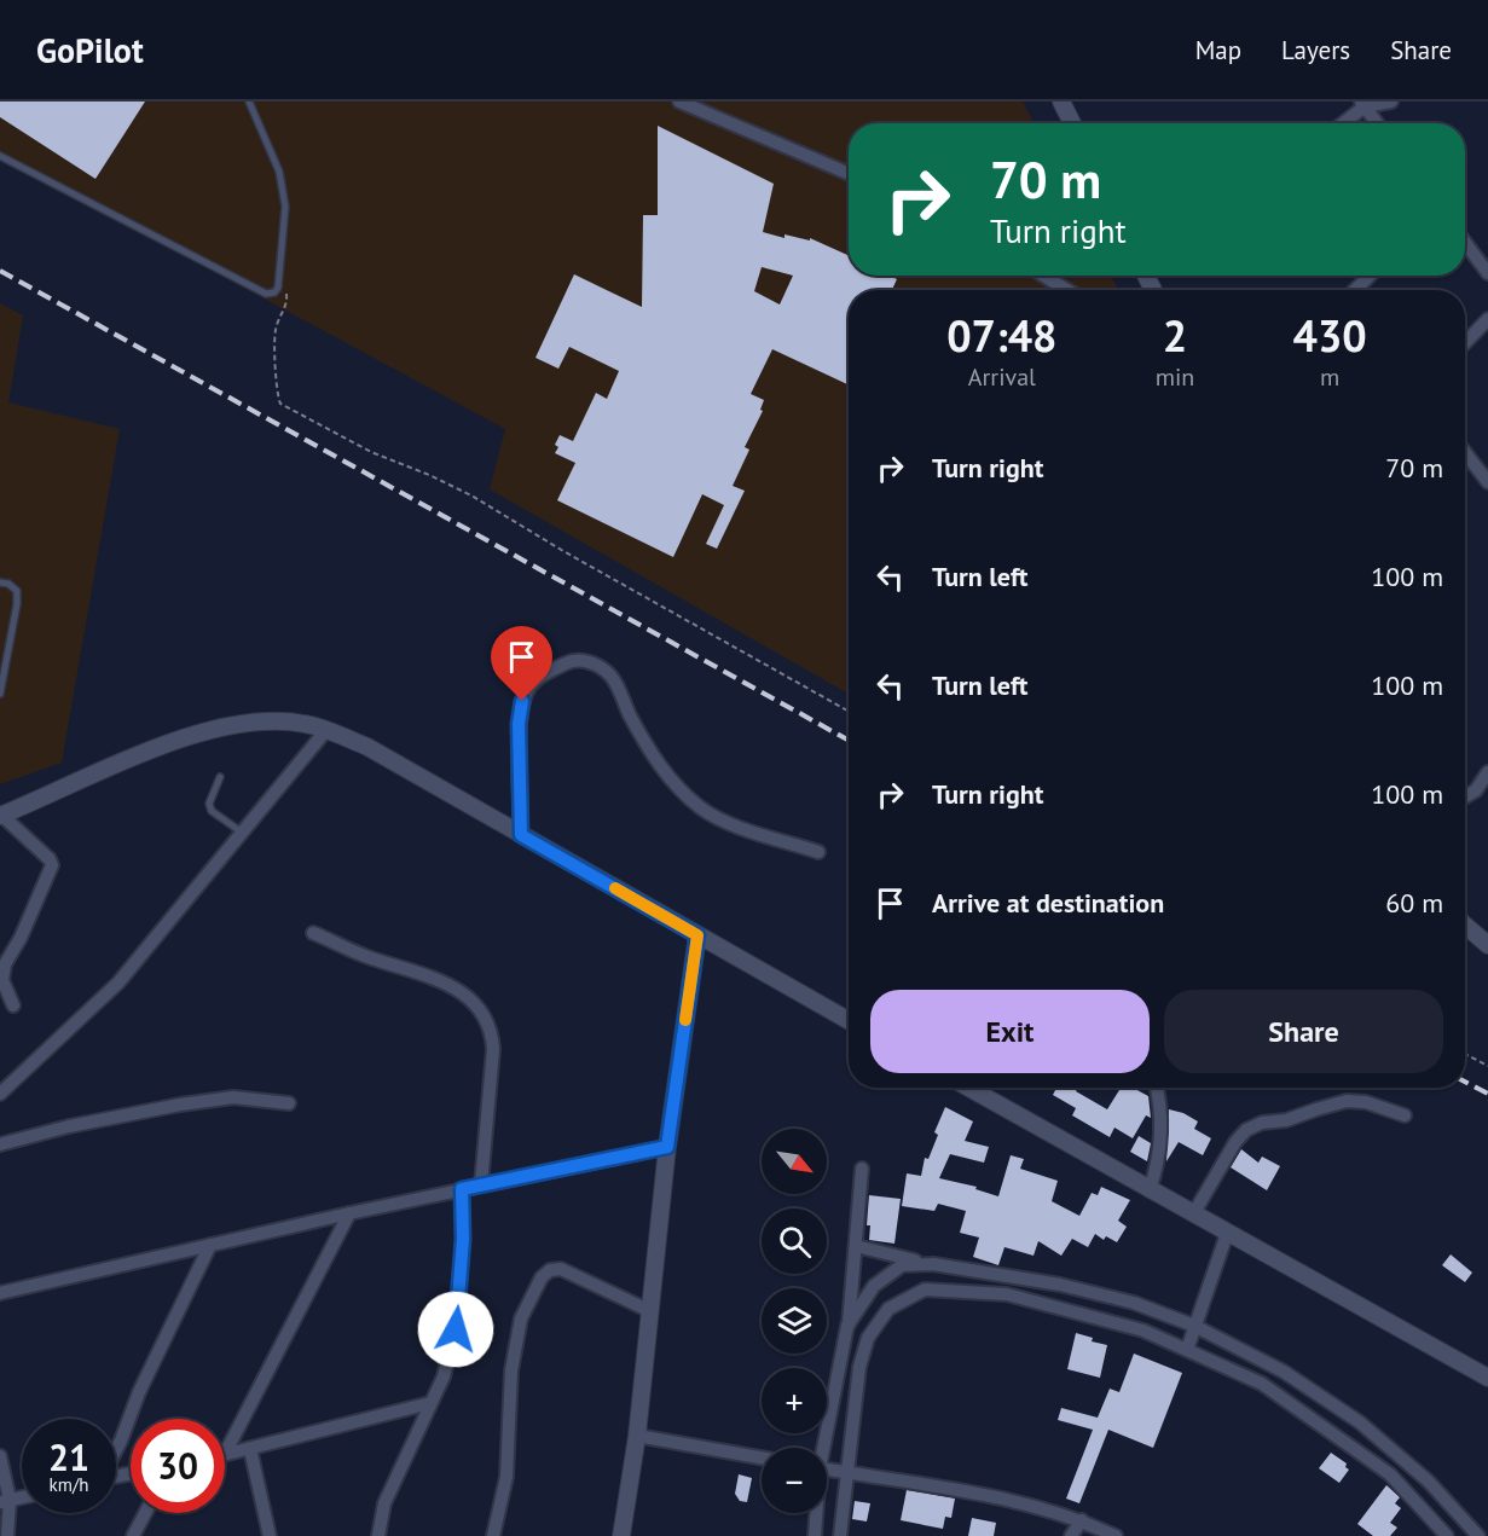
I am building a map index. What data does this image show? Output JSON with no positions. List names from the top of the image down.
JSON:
{
  "north": "bottom right",
  "page": {
    "header": "GoPilot",
    "nav": ["Map", "Layers", "Share"],
    "turn": ["70 m", "Turn right"],
    "eta": [
      "07:48",
      "Arrival",
      "2",
      "min",
      "430",
      "m"
    ],
    "list": [
      {
        "name": "Turn right",
        "value": "70 m"
      },
      {
        "name": "Turn left",
        "value": "100 m"
      },
      {
        "name": "Turn left",
        "value": "100 m"
      },
      {
        "name": "Turn right",
        "value": "100 m"
      },
      {
        "name": "Arrive at destination",
        "value": "60 m"
      }
    ],
    "buttons": ["Exit", "Share"],
    "map_buttons": ["+", "−"],
    "speed": "21 km/h",
    "limit": "30"
  }
}
